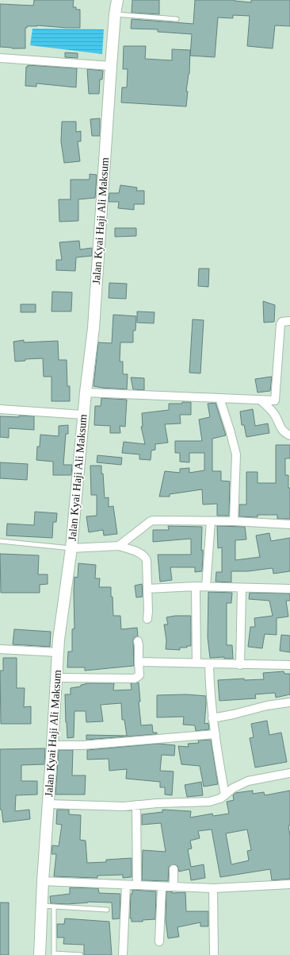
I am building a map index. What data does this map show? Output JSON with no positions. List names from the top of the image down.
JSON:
{
  "streets": {
    "street": ["Jalan Kyai Haji Ali Maksum"]
  }
}
